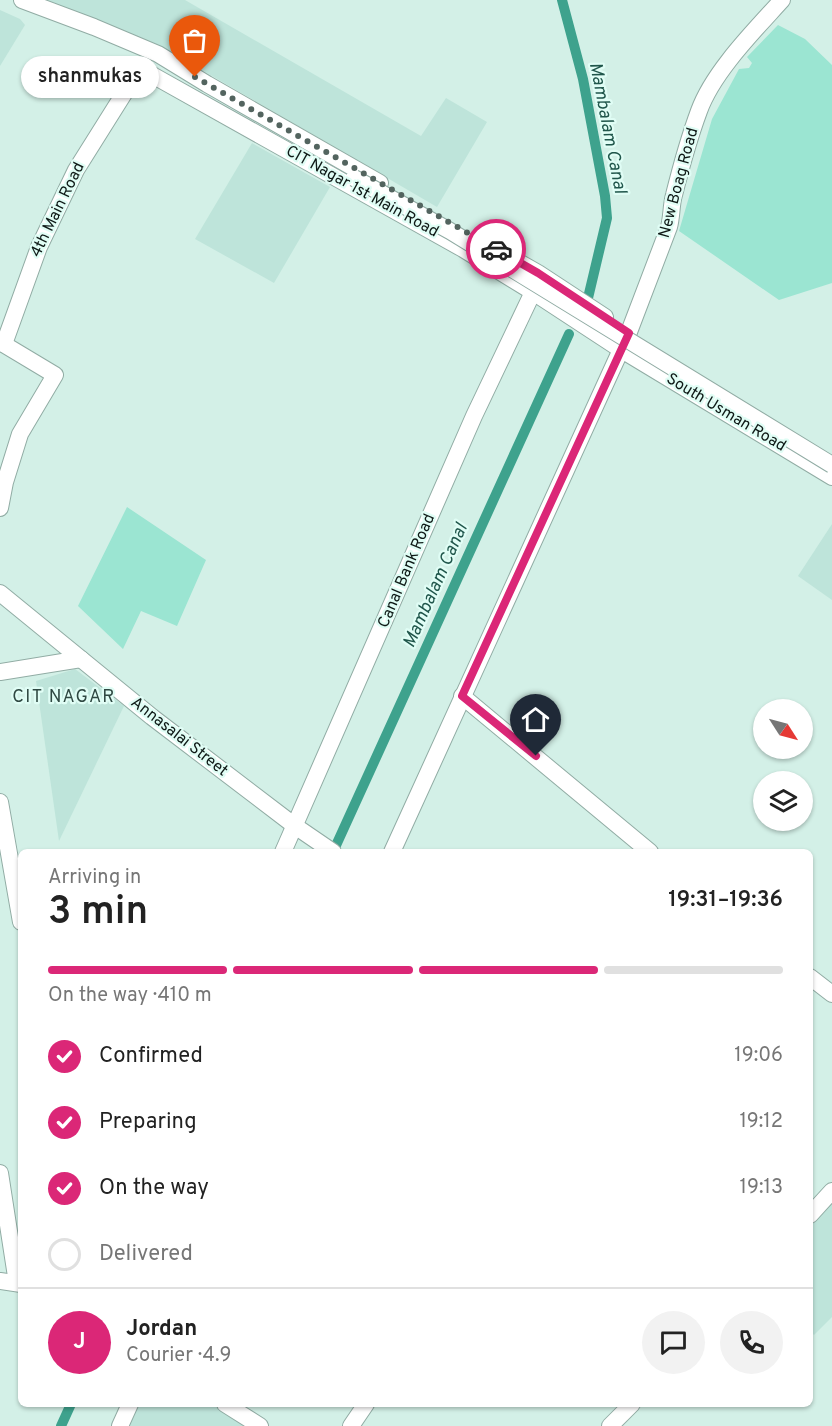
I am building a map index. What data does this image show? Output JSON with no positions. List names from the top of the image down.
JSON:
{
  "streets": {
    "main road": [
      "New Boag Road",
      "CIT Nagar 1st Main Road",
      "4th Main Road",
      "South Usman Road",
      "Canal Bank Road",
      "Annasalai Street"
    ]
  },
  "crossings": [
    ["New Boag Road", "CIT Nagar 1st Main Road"],
    ["New Boag Road", "South Usman Road"],
    ["CIT Nagar 1st Main Road", "4th Main Road"],
    ["CIT Nagar 1st Main Road", "South Usman Road"],
    ["CIT Nagar 1st Main Road", "Canal Bank Road"],
    ["Canal Bank Road", "Annasalai Street"]
  ],
  "districts": ["CIT NAGAR"],
  "water": ["Mambalam Canal"],
  "places": ["shanmukas"],
  "north": "bottom right",
  "page": {
    "bubble": "shanmukas",
    "heading": ["3 min", "Arriving in", "19:31–19:36"],
    "panel": ["Jordan", "Courier · 4.9"],
    "bar": "On the way · 410 m",
    "list": [
      ["Confirmed", "19:06"],
      ["Preparing", "19:12"],
      ["On the way", "19:13"],
      "Delivered"
    ],
    "round": "J"
  }
}
